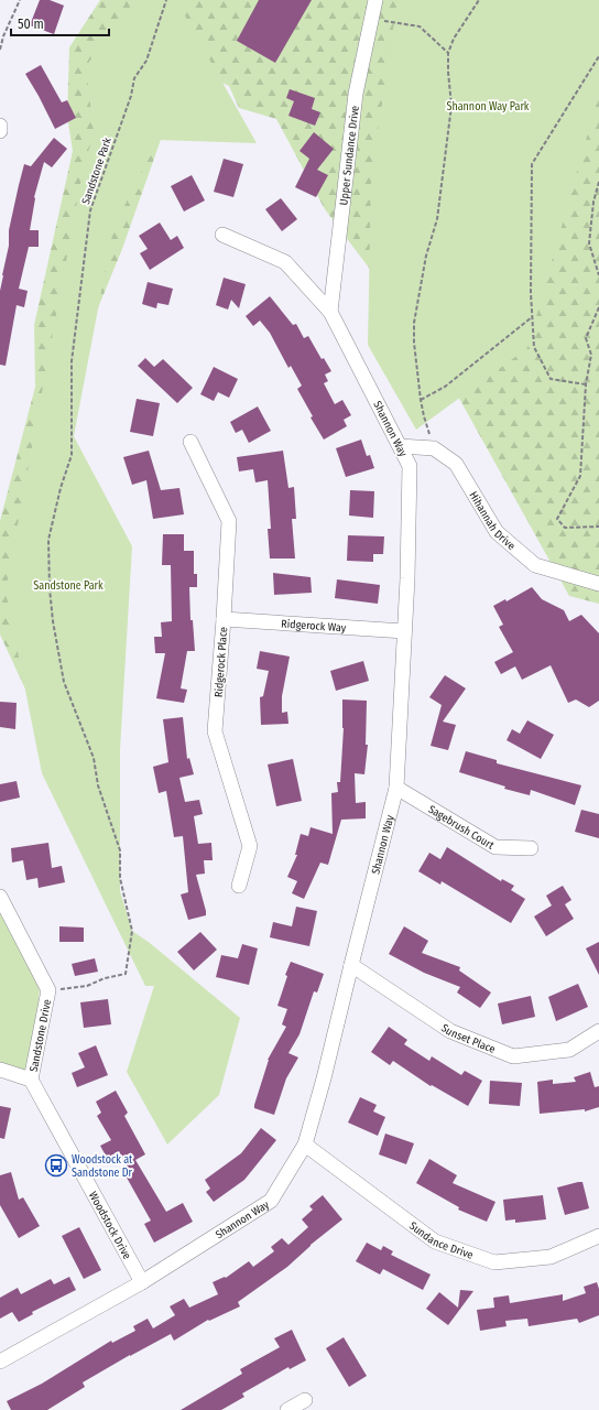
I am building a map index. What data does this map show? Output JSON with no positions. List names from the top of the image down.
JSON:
{
  "streets": {
    "street": [
      "Upper Sundance Drive",
      "Shannon Way",
      "Hihannah Drive",
      "Ridgerock Way",
      "Ridgerock Place",
      "Sagebrush Court",
      "Sandstone Drive",
      "Sunset Place",
      "Woodstock Drive",
      "Sundance Drive"
    ],
    "path": ["Sandstone Park"]
  },
  "crossings": [
    ["Upper Sundance Drive", "Shannon Way"],
    ["Sandstone Park", "Sandstone Drive"],
    ["Shannon Way", "Ridgerock Way"],
    ["Shannon Way", "Sagebrush Court"],
    ["Shannon Way", "Sunset Place"],
    ["Shannon Way", "Woodstock Drive"],
    ["Shannon Way", "Sundance Drive"],
    ["Ridgerock Way", "Ridgerock Place"],
    ["Sandstone Drive", "Woodstock Drive"]
  ],
  "parks": ["Shannon Way Park", "Sandstone Park"],
  "places": {
    "bus stop": ["Woodstock at Sandstone Dr"]
  },
  "scale_bar": "50 m"
}
